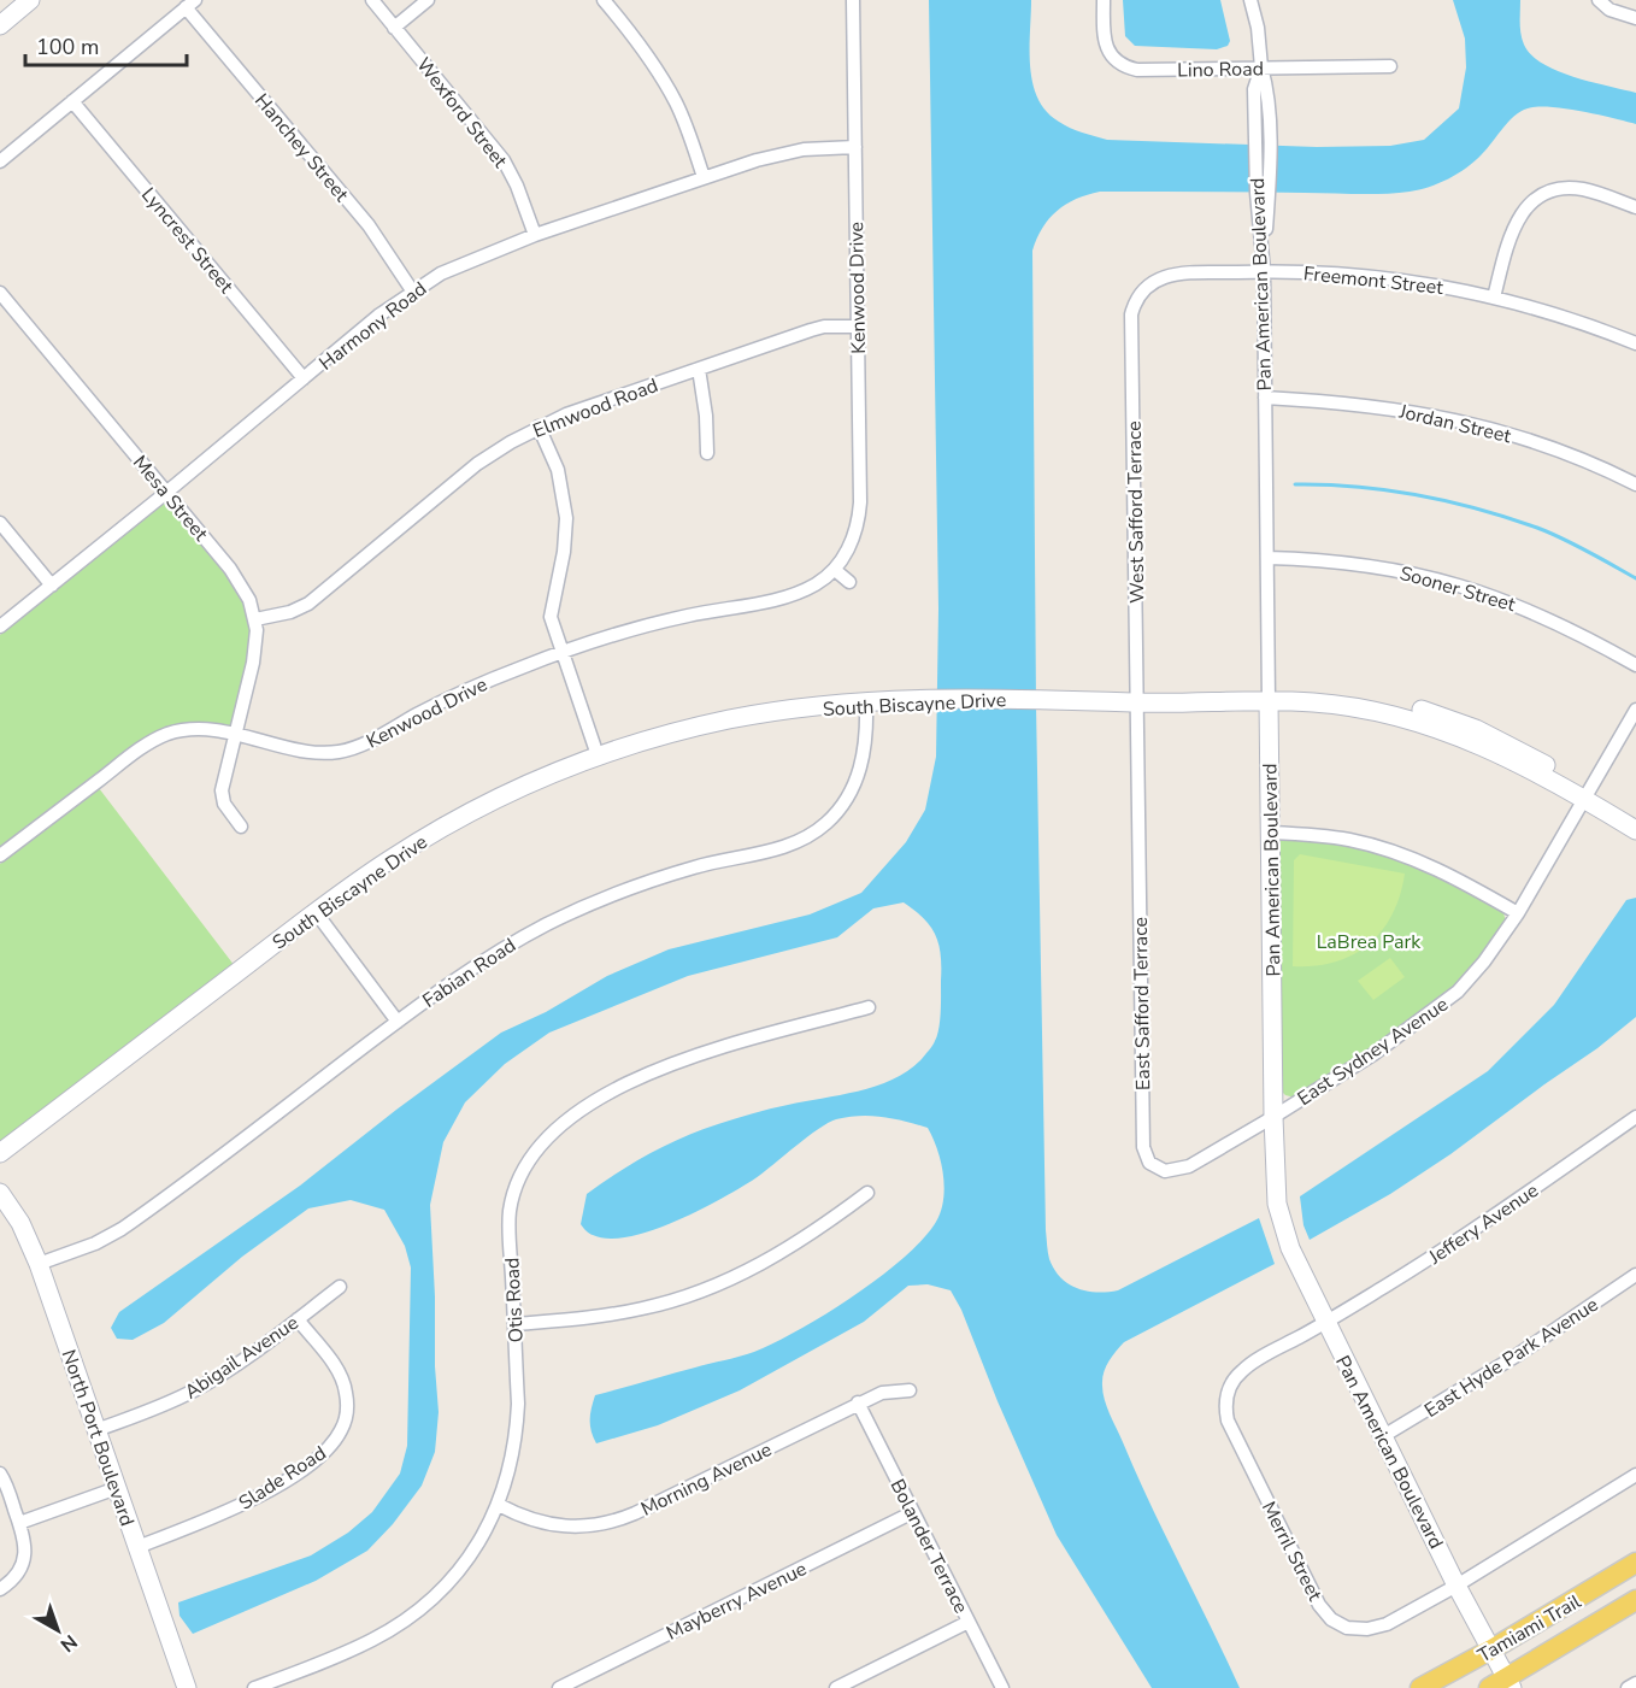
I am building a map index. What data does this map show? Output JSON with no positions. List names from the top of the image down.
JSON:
{
  "streets": {
    "main road": ["Tamiami Trail"],
    "street": [
      "Lino Road",
      "Wexford Street",
      "Hanchey Street",
      "Lyncrest Street",
      "Freemont Street",
      "Pan American Boulevard",
      "Kenwood Drive",
      "Harmony Road",
      "Elmwood Road",
      "Jordan Street",
      "Mesa Street",
      "West Safford Terrace",
      "Sooner Street",
      "South Biscayne Drive",
      "Fabian Road",
      "East Safford Terrace",
      "East Sydney Avenue",
      "Jeffery Avenue",
      "Otis Road",
      "Abigail Avenue",
      "East Hyde Park Avenue",
      "North Port Boulevard",
      "Slade Road",
      "Morning Avenue",
      "Bolander Terrace",
      "Merril Street",
      "Mayberry Avenue"
    ]
  },
  "crossings": [
    ["Lino Road", "Pan American Boulevard"],
    ["Wexford Street", "Harmony Road"],
    ["Hanchey Street", "Harmony Road"],
    ["Lyncrest Street", "Harmony Road"],
    ["Freemont Street", "Pan American Boulevard"],
    ["Freemont Street", "West Safford Terrace"],
    ["Pan American Boulevard", "Jordan Street"],
    ["Pan American Boulevard", "Sooner Street"],
    ["Pan American Boulevard", "South Biscayne Drive"],
    ["Pan American Boulevard", "East Safford Terrace"],
    ["Pan American Boulevard", "East Sydney Avenue"],
    ["Pan American Boulevard", "Jeffery Avenue"],
    ["Pan American Boulevard", "East Hyde Park Avenue"],
    ["Pan American Boulevard", "Merril Street"],
    ["Pan American Boulevard", "Tamiami Trail"],
    ["Kenwood Drive", "Harmony Road"],
    ["Kenwood Drive", "Elmwood Road"],
    ["Kenwood Drive", "Mesa Street"],
    ["Harmony Road", "Mesa Street"],
    ["Elmwood Road", "Mesa Street"],
    ["West Safford Terrace", "South Biscayne Drive"],
    ["West Safford Terrace", "East Safford Terrace"],
    ["South Biscayne Drive", "Fabian Road"],
    ["South Biscayne Drive", "East Safford Terrace"],
    ["South Biscayne Drive", "East Sydney Avenue"],
    ["Fabian Road", "North Port Boulevard"],
    ["East Safford Terrace", "East Sydney Avenue"],
    ["Jeffery Avenue", "Merril Street"],
    ["Otis Road", "Morning Avenue"],
    ["Abigail Avenue", "North Port Boulevard"],
    ["Abigail Avenue", "Slade Road"],
    ["North Port Boulevard", "Slade Road"],
    ["Morning Avenue", "Bolander Terrace"],
    ["Bolander Terrace", "Mayberry Avenue"]
  ],
  "parks": ["LaBrea Park"],
  "scale_bar": "100 m",
  "north": "bottom right"
}
